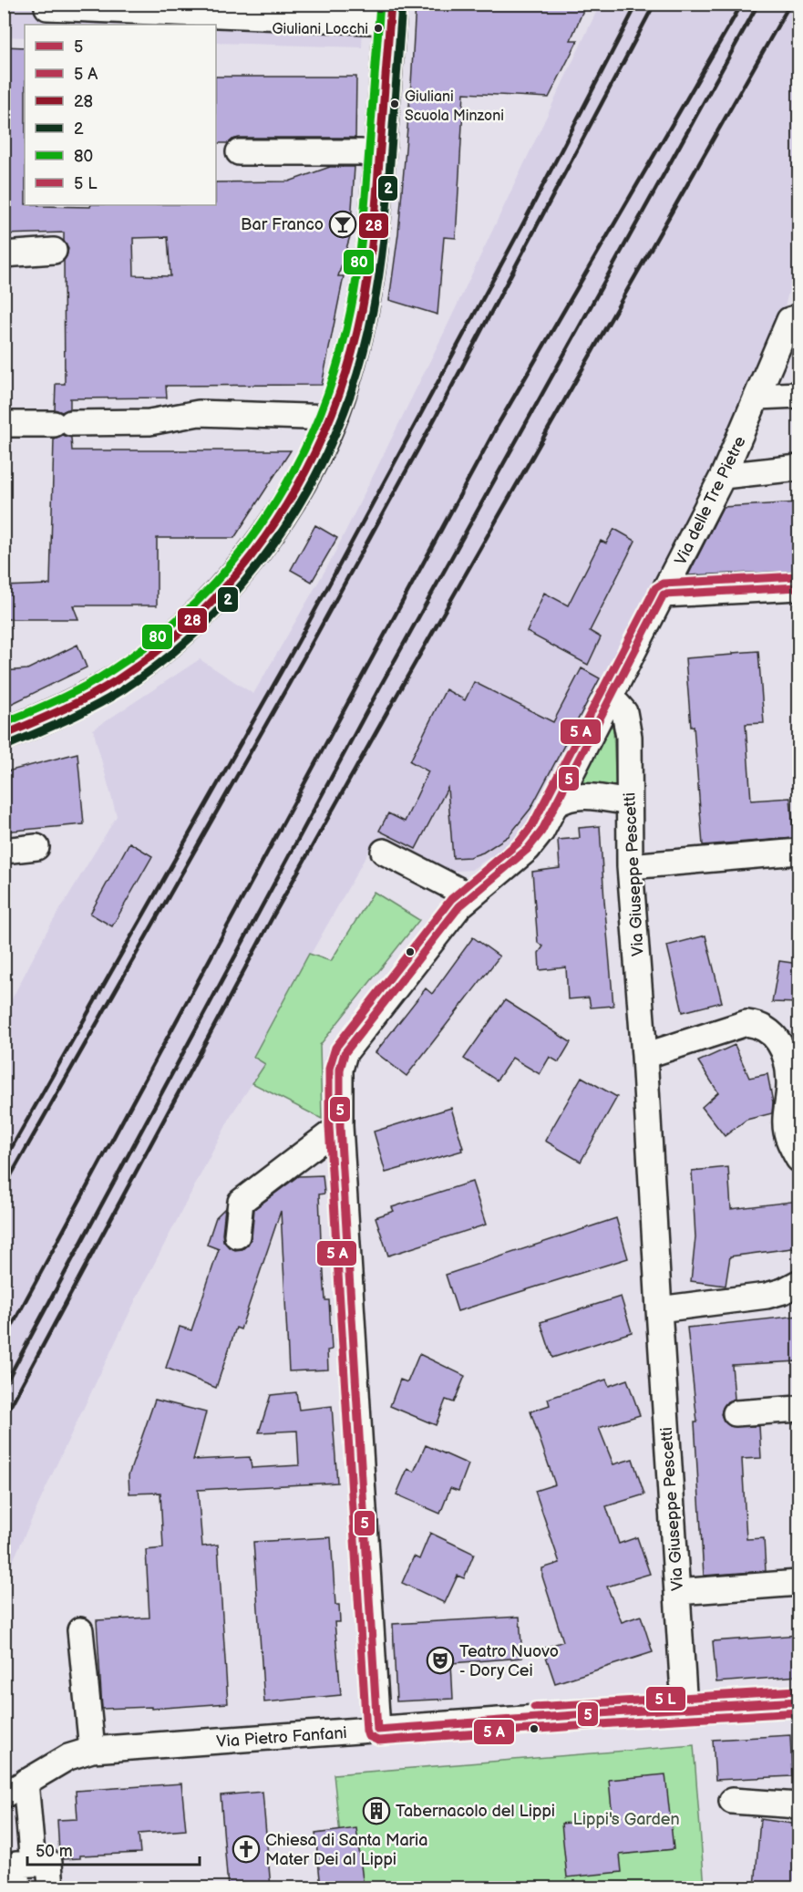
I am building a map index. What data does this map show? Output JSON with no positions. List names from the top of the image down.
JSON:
{
  "streets": {
    "street": ["Via delle Tre Pietre", "Via Giuseppe Pescetti", "Via Pietro Fanfani"]
  },
  "crossings": [
    ["Via Giuseppe Pescetti", "Via Pietro Fanfani"]
  ],
  "parks": ["Lippi's Garden"],
  "places": {
    "other": ["Giuliani Locchi", "Giuliani Scuola Minzoni"],
    "bar": ["Bar Franco"],
    "theatre": ["Teatro Nuovo - Dory Cei"],
    "building": ["Tabernacolo del Lippi"],
    "church": ["Chiesa di Santa Maria Mater Dei al Lippi"]
  },
  "lines": [
    "transit line 28",
    "transit line 80",
    "transit line 2",
    "transit line 5"
  ],
  "legend": [
    "5",
    "5 A",
    "28",
    "2",
    "80",
    "5 L"
  ],
  "scale_bar": "50 m"
}
